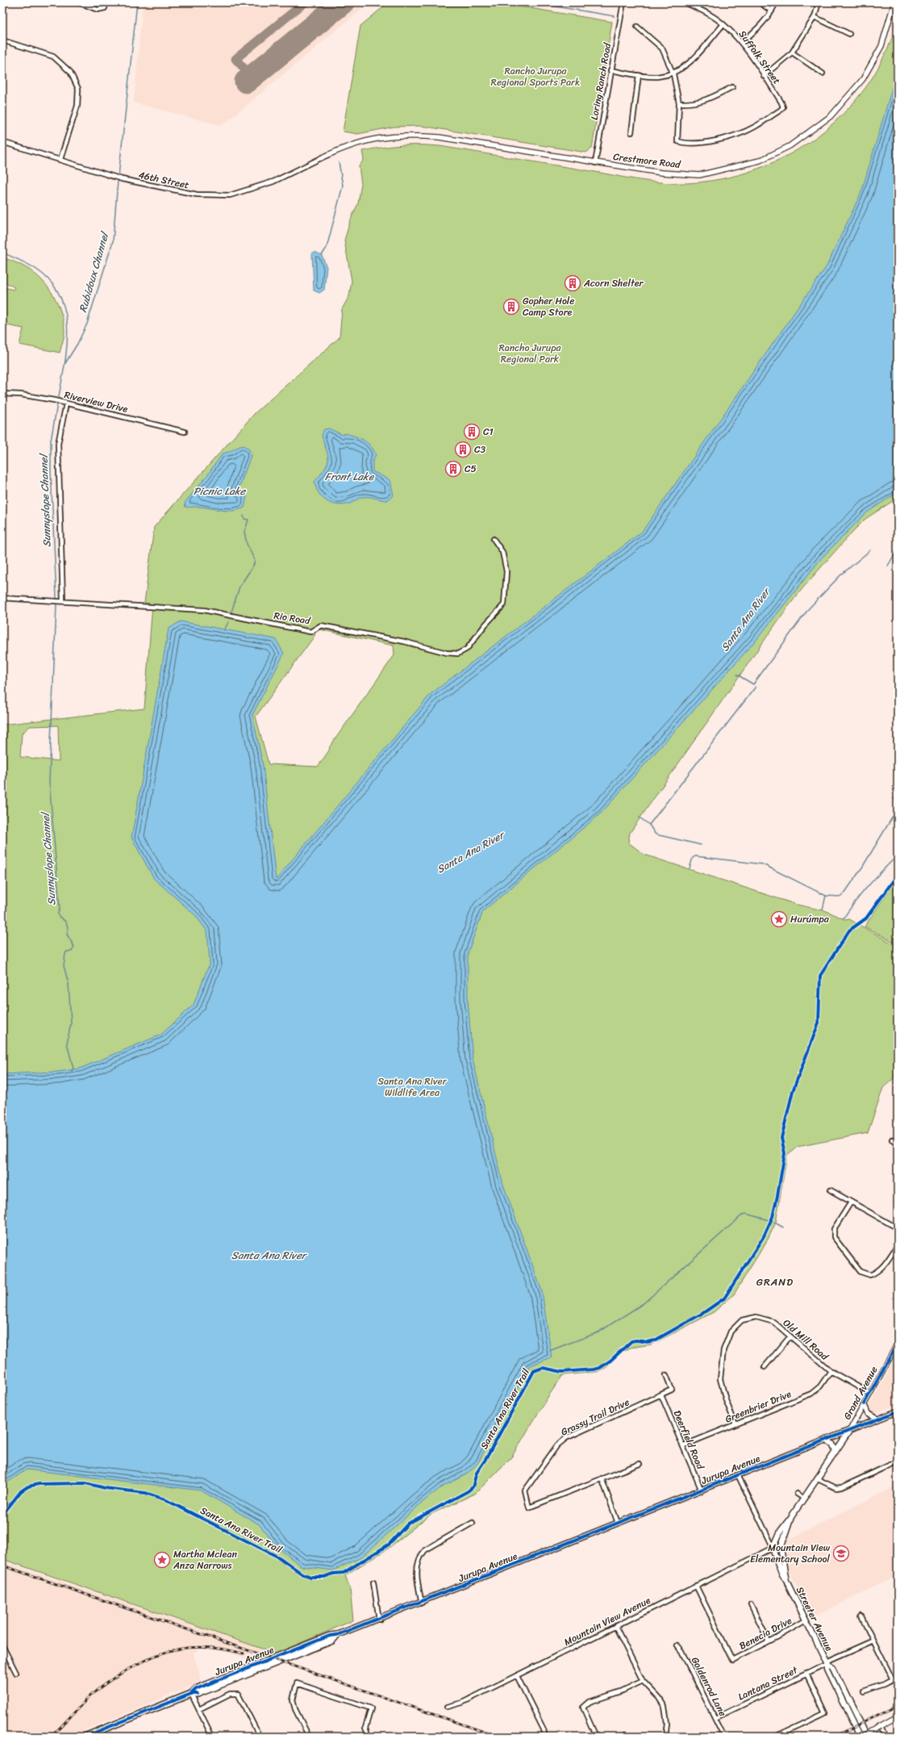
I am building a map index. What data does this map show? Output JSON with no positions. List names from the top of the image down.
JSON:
{
  "streets": {
    "main road": ["Grand Avenue", "Jurupa Avenue", "Streeter Avenue"],
    "street": [
      "Suffolk Street",
      "Loring Ranch Road",
      "Crestmore Road",
      "46th Street",
      "Riverview Drive",
      "Rio Road",
      "Old Mill Road",
      "Greenbrier Drive",
      "Grassy Trail Drive",
      "Deerfield Road",
      "Mountain View Avenue",
      "Benecia Drive",
      "Lantana Street",
      "Goldenrod Lane"
    ],
    "cycle path": ["Santa Ana River Trail"]
  },
  "crossings": [
    ["Loring Ranch Road", "Crestmore Road"],
    ["Crestmore Road", "46th Street"],
    ["Old Mill Road", "Grand Avenue"],
    ["Old Mill Road", "Greenbrier Drive"],
    ["Grand Avenue", "Jurupa Avenue"],
    ["Grand Avenue", "Streeter Avenue"],
    ["Grand Avenue", "Mountain View Avenue"],
    ["Greenbrier Drive", "Deerfield Road"],
    ["Grassy Trail Drive", "Deerfield Road"],
    ["Deerfield Road", "Jurupa Avenue"],
    ["Jurupa Avenue", "Streeter Avenue"],
    ["Streeter Avenue", "Mountain View Avenue"],
    ["Streeter Avenue", "Benecia Drive"],
    ["Streeter Avenue", "Lantana Street"],
    ["Mountain View Avenue", "Benecia Drive"],
    ["Lantana Street", "Goldenrod Lane"]
  ],
  "districts": ["GRAND"],
  "water": [
    "Rubidoux Channel",
    "Front Lake",
    "Picnic Lake",
    "Sunnyslope Channel",
    "Santa Ana River"
  ],
  "parks": ["Rancho Jurupa Regional Sports Park", "Rancho Jurupa Regional Park", "Santa Ana River Wildlife Area"],
  "places": {
    "building": [
      "Acorn Shelter",
      "Gopher Hole Camp Store",
      "C1",
      "C3",
      "C5"
    ],
    "place": ["Hurúmpa", "Martha Mclean Anza Narrows"],
    "school or university": ["Mountain View Elementary School"]
  }
}
